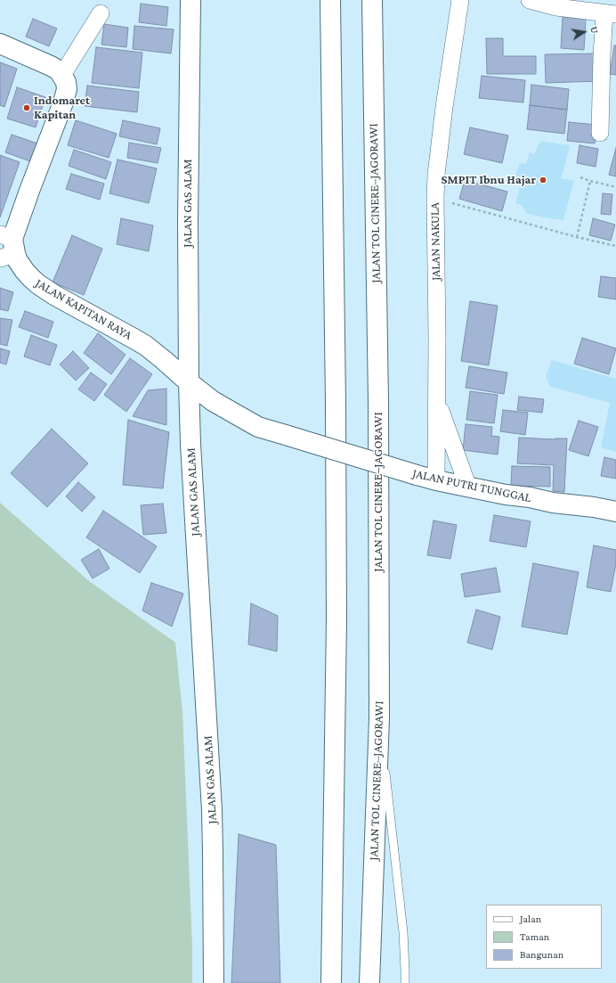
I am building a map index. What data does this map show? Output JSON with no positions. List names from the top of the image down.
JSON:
{
  "streets": {
    "main road": [
      "JALAN GAS ALAM",
      "JALAN TOL CINERE–JAGORAWI",
      "JALAN KAPITAN RAYA",
      "JALAN PUTRI TUNGGAL"
    ],
    "street": ["JALAN NAKULA"]
  },
  "crossings": [
    ["JALAN GAS ALAM", "JALAN KAPITAN RAYA"],
    ["JALAN NAKULA", "JALAN PUTRI TUNGGAL"],
    ["JALAN KAPITAN RAYA", "JALAN PUTRI TUNGGAL"]
  ],
  "places": ["Indomaret Kapitan", "SMPIT Ibnu Hajar"],
  "legend": ["Jalan", "Taman", "Bangunan"],
  "north": "right"
}
